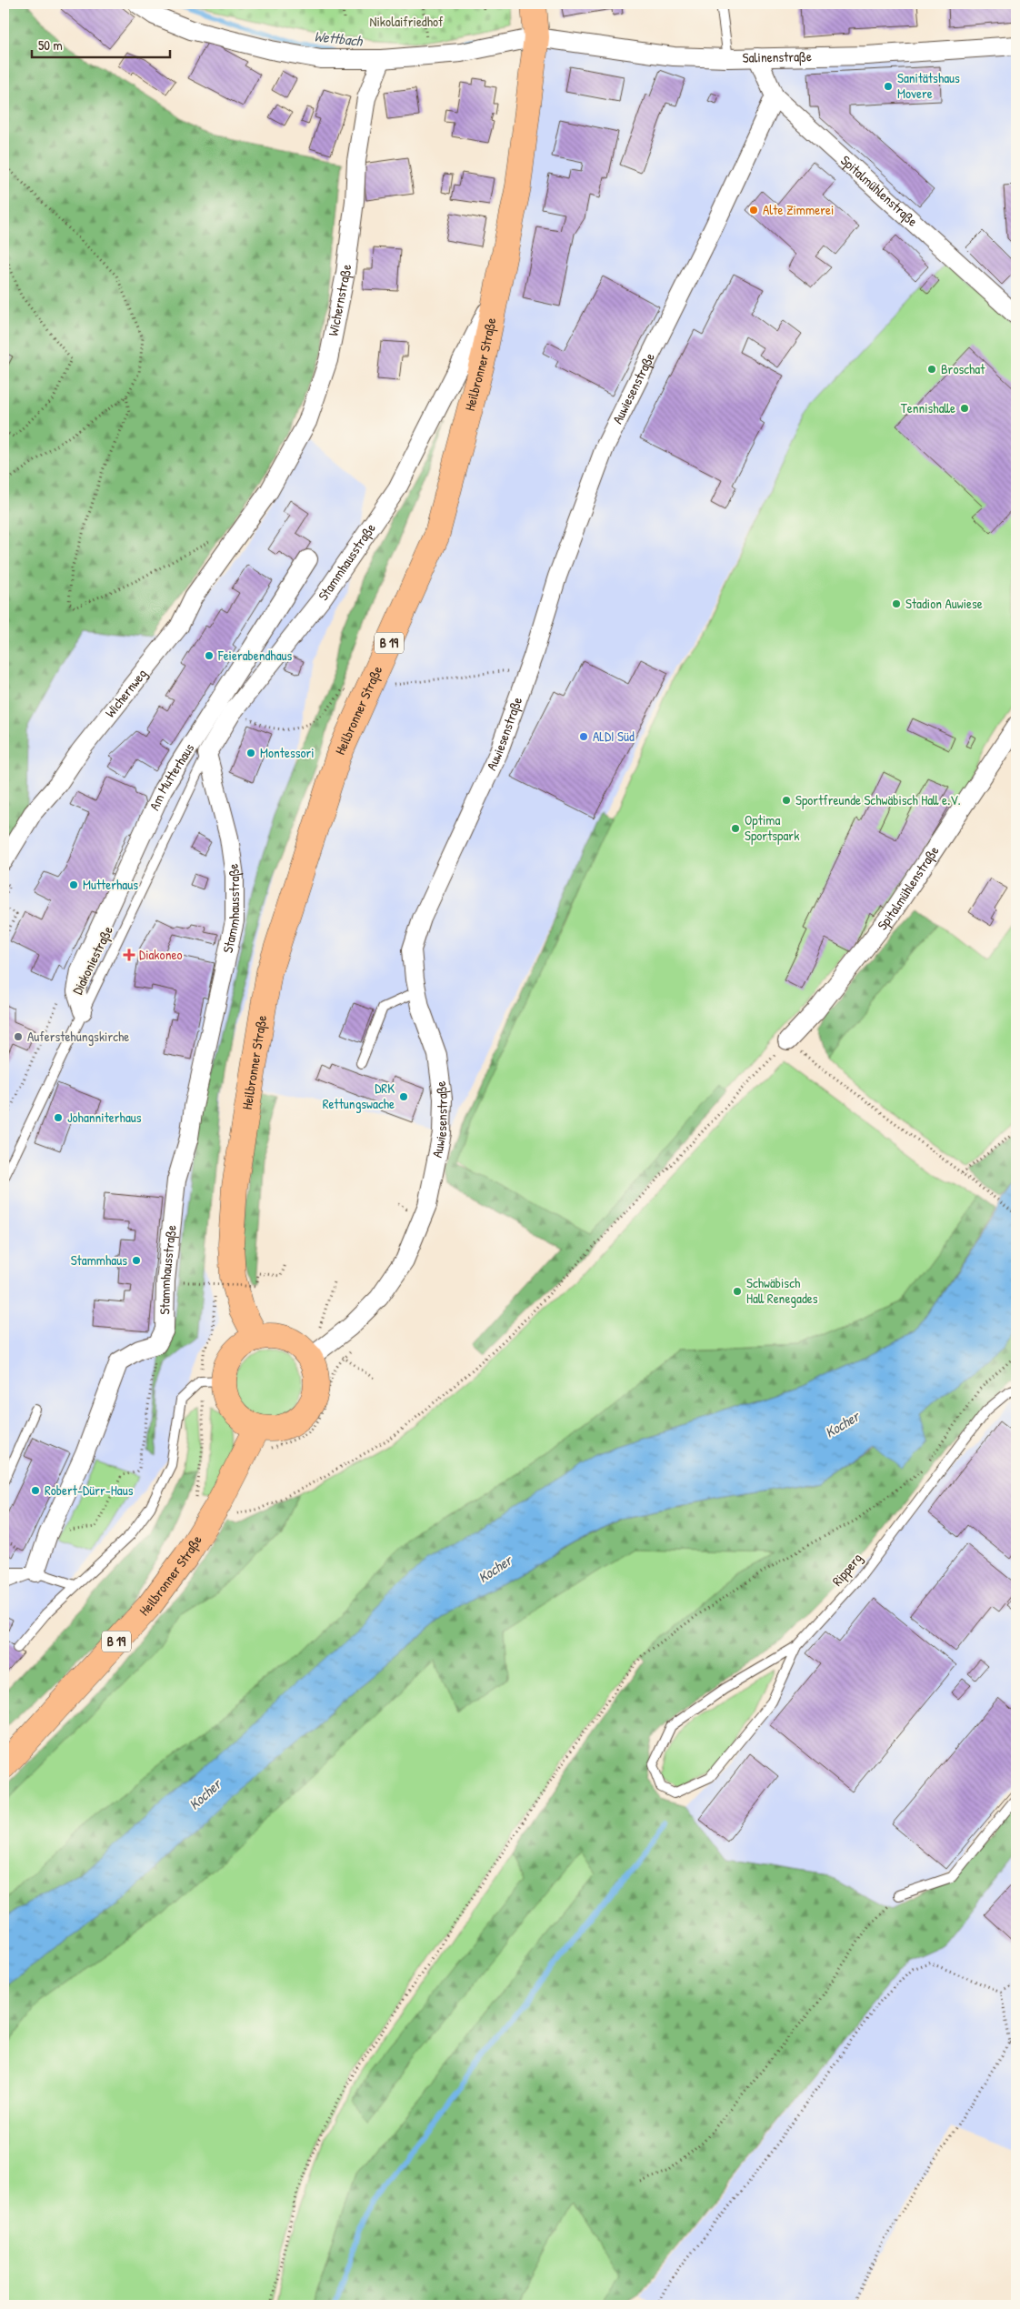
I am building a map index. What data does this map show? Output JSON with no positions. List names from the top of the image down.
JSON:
{
  "streets": {
    "main road": ["Heilbronner Straße", "B 19"],
    "street": [
      "Salinenstraße",
      "Spitalmühlenstraße",
      "Wichernstraße",
      "Auwiesenstraße",
      "Stammhausstraße",
      "Wichernweg",
      "Am Mutterhaus"
    ],
    "lane": ["Diakoniestraße", "Ripperg"]
  },
  "crossings": [
    ["Salinenstraße", "Spitalmühlenstraße"],
    ["Salinenstraße", "Heilbronner Straße"],
    ["Spitalmühlenstraße", "Auwiesenstraße"],
    ["Wichernstraße", "Wichernweg"],
    ["Heilbronner Straße", "Auwiesenstraße"],
    ["Heilbronner Straße", "Stammhausstraße"],
    ["Stammhausstraße", "Diakoniestraße"],
    ["Am Mutterhaus", "Diakoniestraße"]
  ],
  "water": ["Wettbach", "Kocher"],
  "parks": ["Nikolaifriedhof"],
  "places": {
    "other": [
      "Sanitätshaus Movere",
      "Alte Zimmerei",
      "Broschat",
      "Tennishalle",
      "Stadion Auwiese",
      "Feierabendhaus",
      "ALDI Süd",
      "Montessori",
      "Sportfreunde Schwäbisch Hall e.V.",
      "Optima Sportspark",
      "Mutterhaus",
      "Auferstehungskirche",
      "DRK Rettungswache",
      "Johanniterhaus",
      "Stammhaus",
      "Schwäbisch Hall Renegades",
      "Robert-Dürr-Haus"
    ],
    "health": ["Diakoneo"]
  },
  "scale_bar": "50 m"
}
